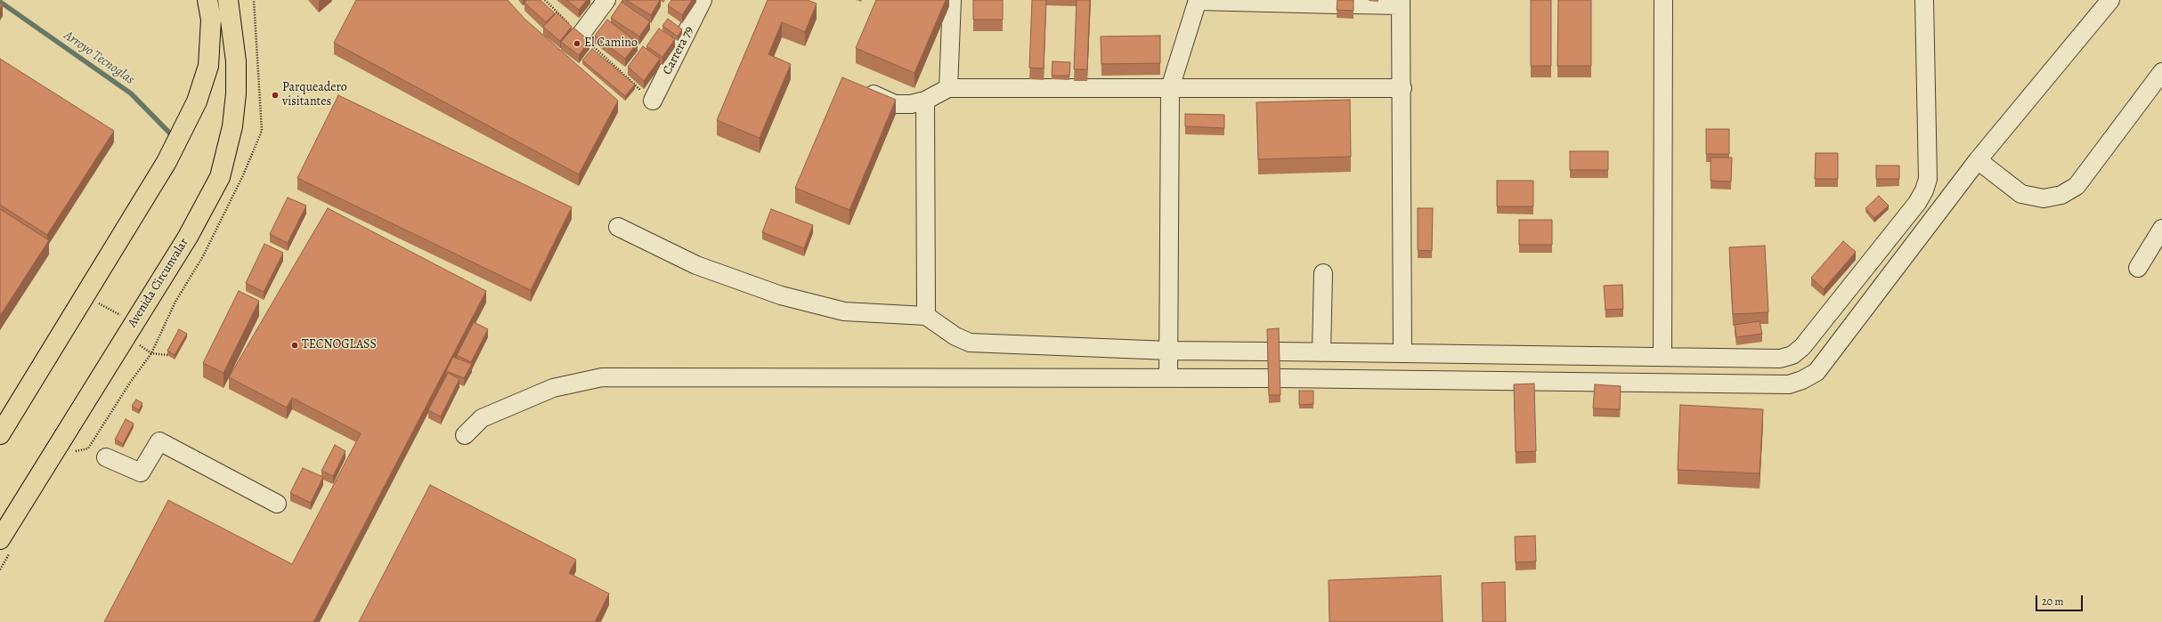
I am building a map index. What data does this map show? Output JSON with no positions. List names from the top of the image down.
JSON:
{
  "streets": {
    "highway": ["Avenida Circunvalar"],
    "street": ["Carrera 79"]
  },
  "water": ["Arroyo Tecnoglas"],
  "places": ["El Camino", "Parqueadero visitantes", "TECNOGLASS"],
  "scale_bar": "20 m"
}
